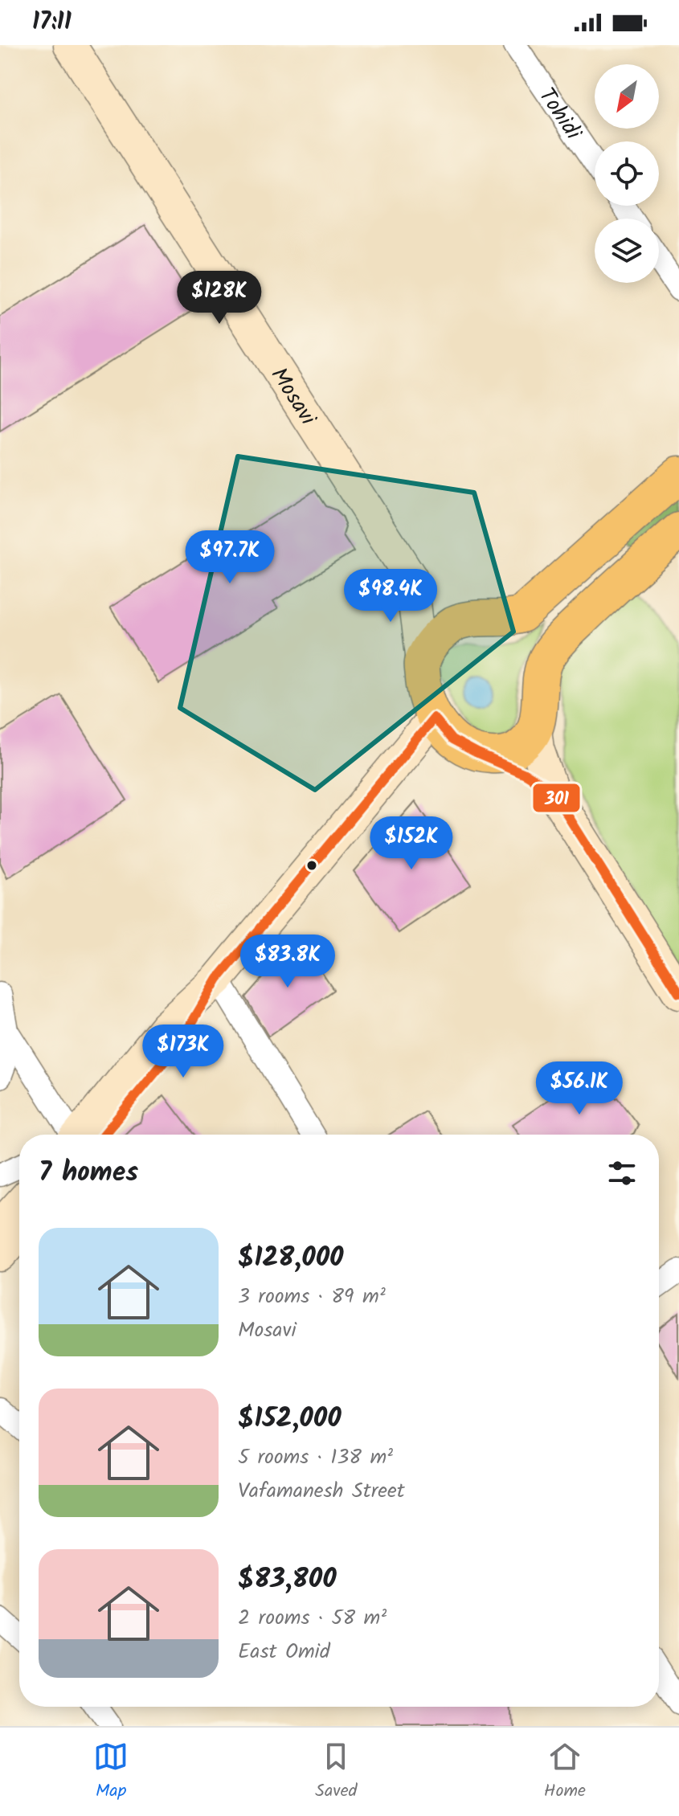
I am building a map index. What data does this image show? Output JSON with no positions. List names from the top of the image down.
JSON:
{
  "streets": {
    "main road": ["Mosavi"],
    "street": ["Tohidi"]
  },
  "lines": ["transit line 301"],
  "north": "bottom left",
  "page": {
    "status": "17:11",
    "price": [
      "$128K",
      "$97.7K",
      "$98.4K",
      "$152K",
      "$83.8K",
      "$173K",
      "$56.1K"
    ],
    "heading": "7 homes",
    "list": [
      {
        "name": "$128,000",
        "note": "3 rooms · 89 m² · Mosavi"
      },
      {
        "name": "$152,000",
        "note": "5 rooms · 138 m² · Vafamanesh Street"
      },
      {
        "name": "$83,800",
        "note": "2 rooms · 58 m² · East Omid"
      }
    ],
    "tabs": ["Map", "Saved", "Home"]
  }
}
